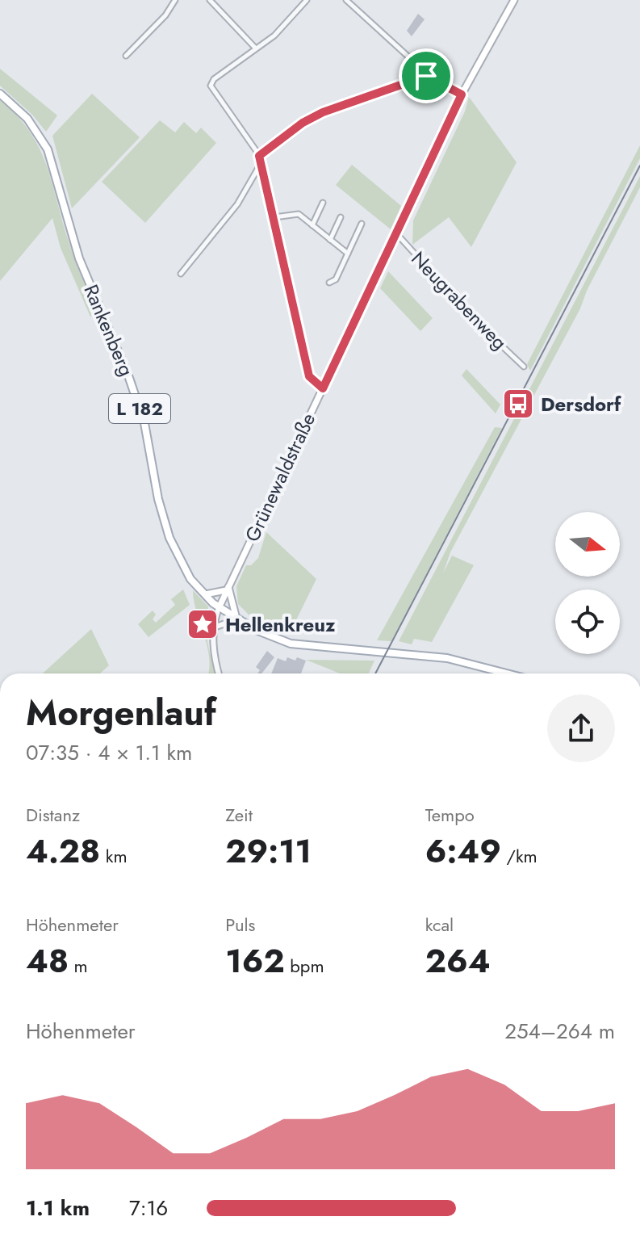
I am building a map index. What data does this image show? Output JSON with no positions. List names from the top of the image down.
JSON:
{
  "streets": {
    "main road": ["Rankenberg", "L 182", "Grünewaldstraße"],
    "street": ["Neugrabenweg"]
  },
  "crossings": [
    ["Neugrabenweg", "Grünewaldstraße"],
    ["Rankenberg", "Grünewaldstraße"]
  ],
  "places": {
    "bus stop": ["Dersdorf"],
    "place": ["Hellenkreuz"]
  },
  "north": "right",
  "page": {
    "heading": ["Morgenlauf", "07:35 · 4 × 1.1 km"],
    "stats": [
      ["Distanz", "4.28 km"],
      ["Zeit", "29:11"],
      ["Tempo", "6:49 /km"],
      ["Höhenmeter", "48 m"],
      ["Puls", "162 bpm"],
      ["kcal", "264"]
    ],
    "chart": ["Höhenmeter", "254–264 m"],
    "list": [
      {
        "name": "1.1 km",
        "note": "7:16"
      }
    ]
  }
}
